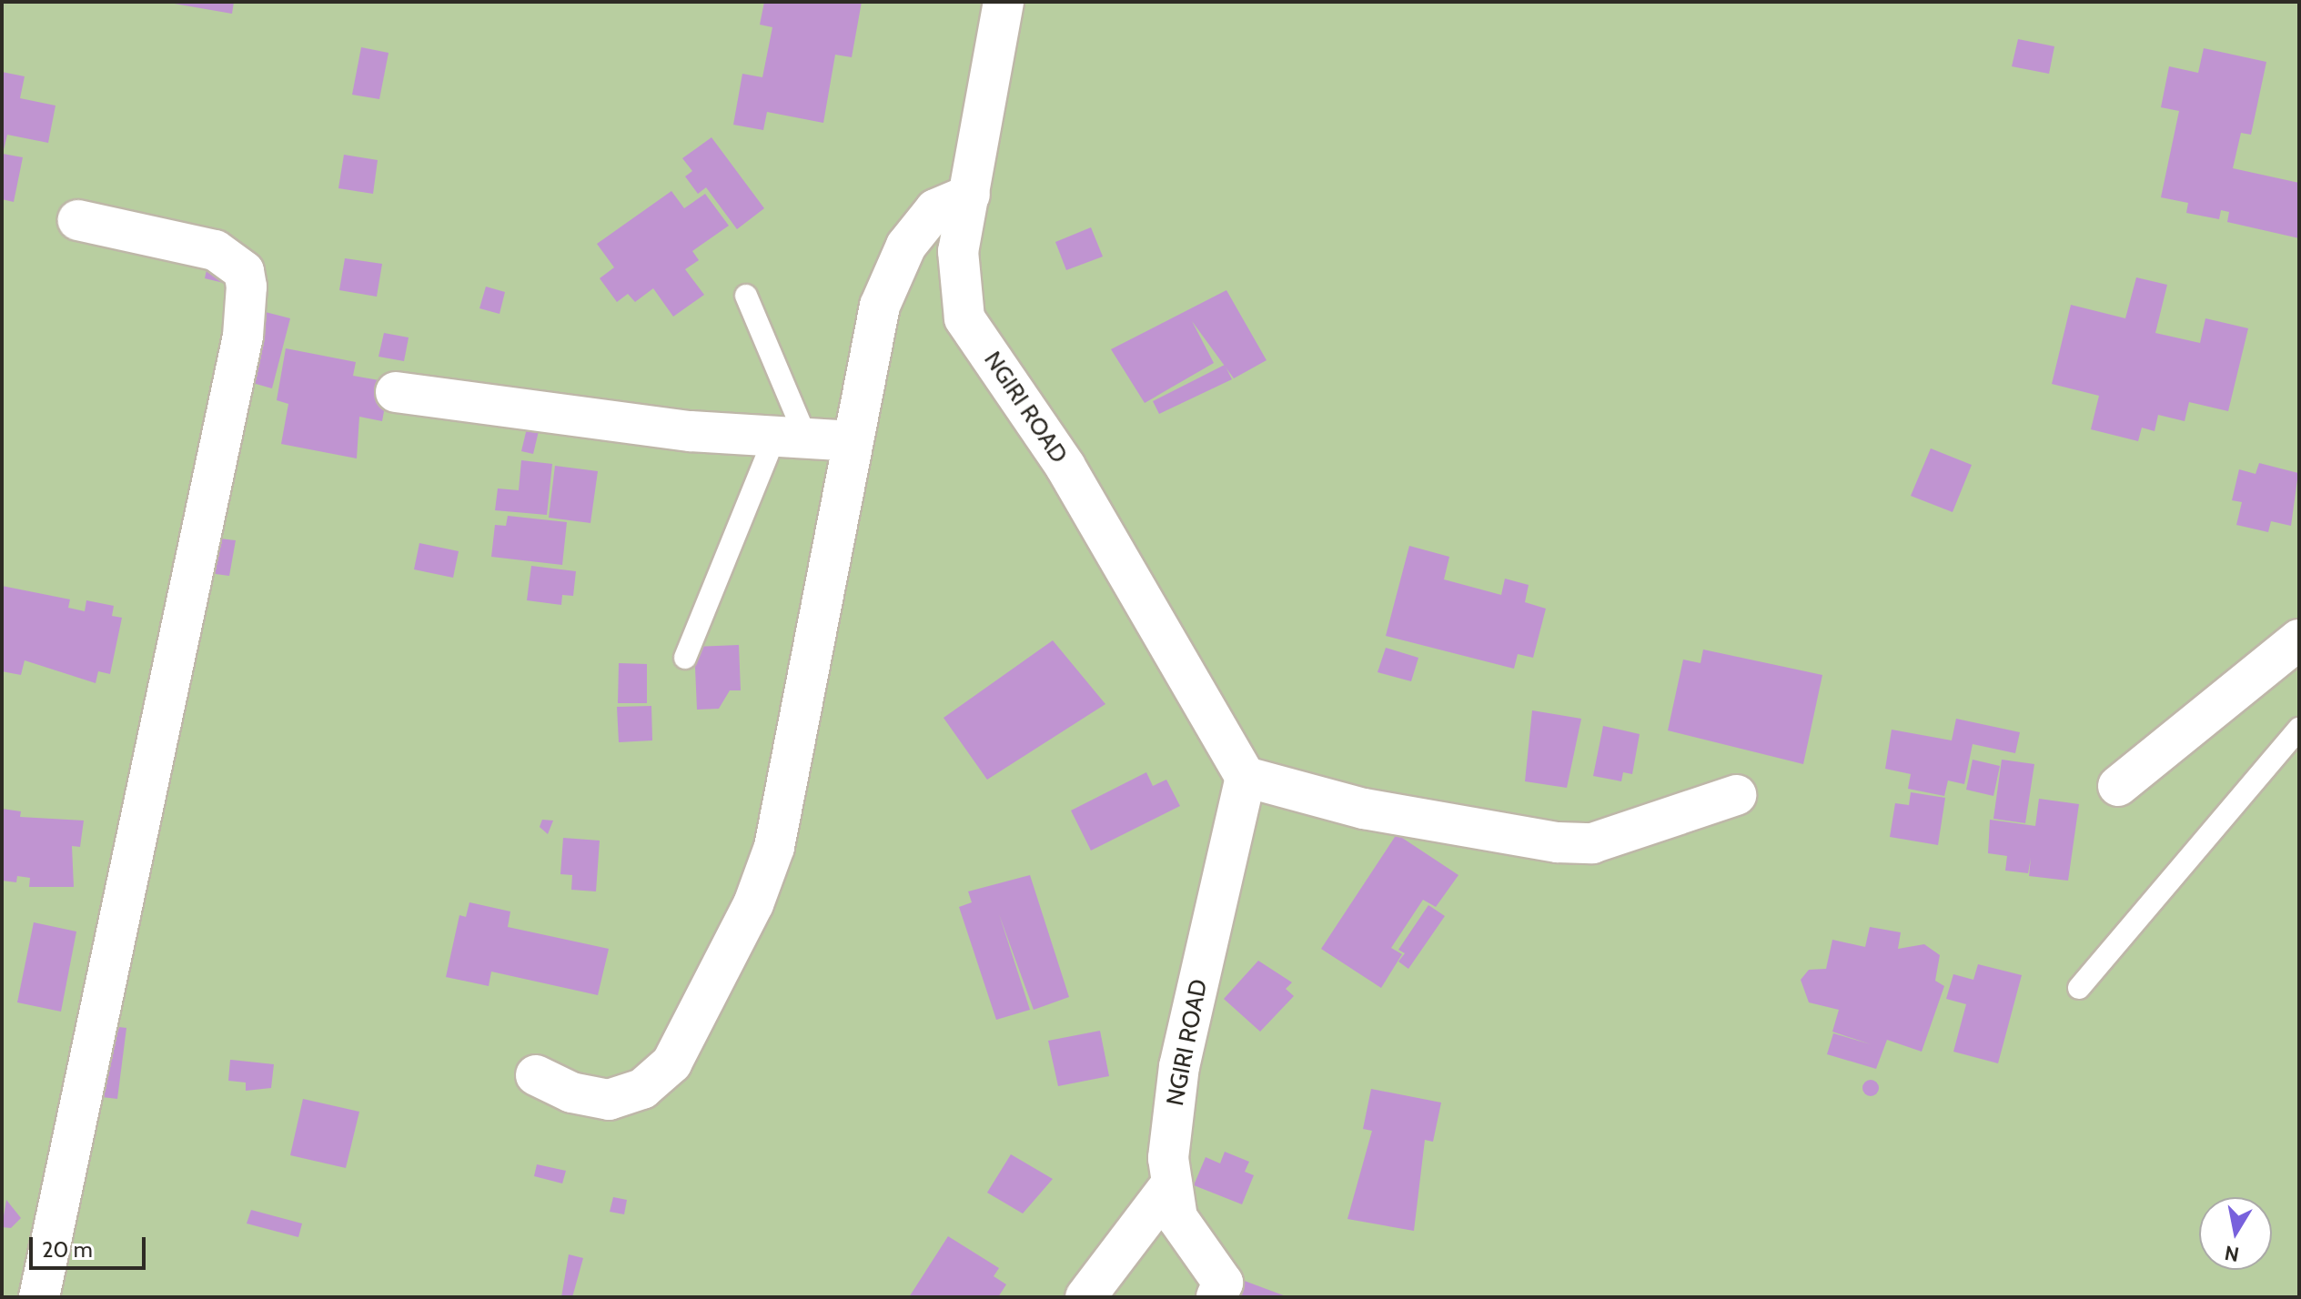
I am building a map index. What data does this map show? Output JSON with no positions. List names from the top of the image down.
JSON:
{
  "streets": {
    "street": ["NGIRI ROAD"]
  },
  "scale_bar": "20 m",
  "north": "bottom"
}
